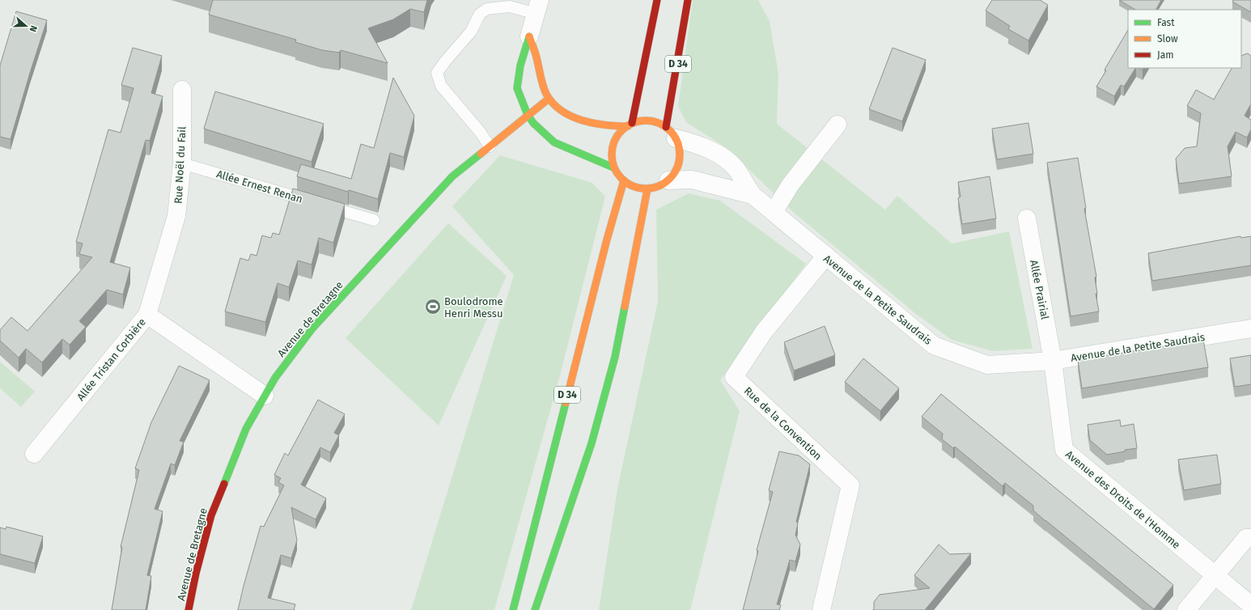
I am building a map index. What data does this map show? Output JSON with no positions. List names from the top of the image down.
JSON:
{
  "streets": {
    "main road": ["D 34", "Avenue de Bretagne"],
    "street": [
      "Rue Noël du Fail",
      "Allée Prairial",
      "Avenue de la Petite Saudrais",
      "Allée Tristan Corbière",
      "Rue de la Convention",
      "Avenue des Droits de l'Homme"
    ],
    "lane": ["Allée Ernest Renan"]
  },
  "crossings": [
    ["D 34", "Avenue de la Petite Saudrais"],
    ["Rue Noël du Fail", "Allée Ernest Renan"],
    ["Rue Noël du Fail", "Allée Tristan Corbière"],
    ["Allée Prairial", "Avenue de la Petite Saudrais"],
    ["Allée Prairial", "Avenue des Droits de l'Homme"],
    ["Avenue de la Petite Saudrais", "Rue de la Convention"],
    ["Avenue de la Petite Saudrais", "Avenue des Droits de l'Homme"],
    ["Avenue de Bretagne", "Allée Tristan Corbière"]
  ],
  "places": {
    "sports": ["Boulodrome Henri Messu"]
  },
  "legend": ["Fast", "Slow", "Jam"],
  "north": "right"
}
